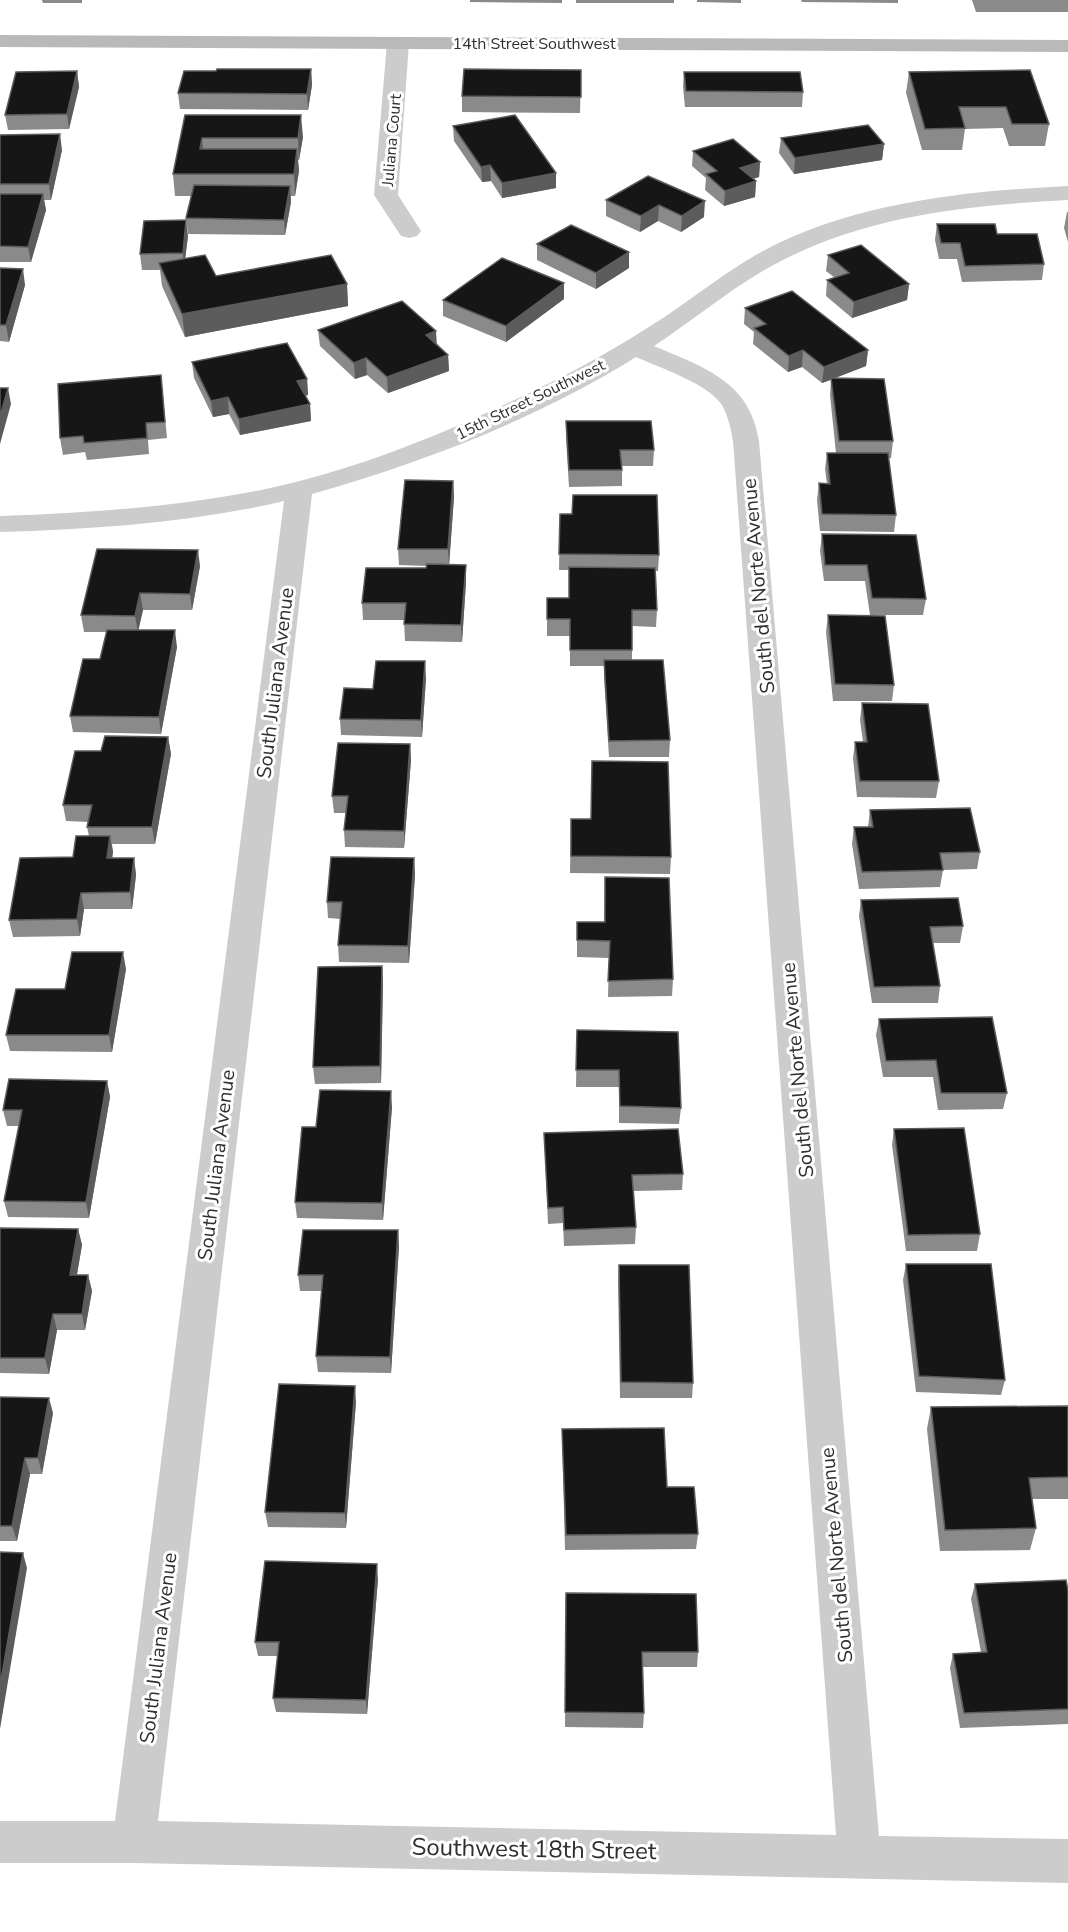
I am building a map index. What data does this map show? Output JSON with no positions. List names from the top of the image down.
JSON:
{
  "streets": {
    "main road": ["14th Street Southwest"],
    "street": [
      "Juliana Court",
      "15th Street Southwest",
      "South del Norte Avenue",
      "South Juliana Avenue",
      "Southwest 18th Street"
    ]
  },
  "crossings": [
    ["14th Street Southwest", "Juliana Court"],
    ["15th Street Southwest", "South del Norte Avenue"],
    ["15th Street Southwest", "South Juliana Avenue"],
    ["South del Norte Avenue", "Southwest 18th Street"],
    ["South Juliana Avenue", "Southwest 18th Street"]
  ]
}
